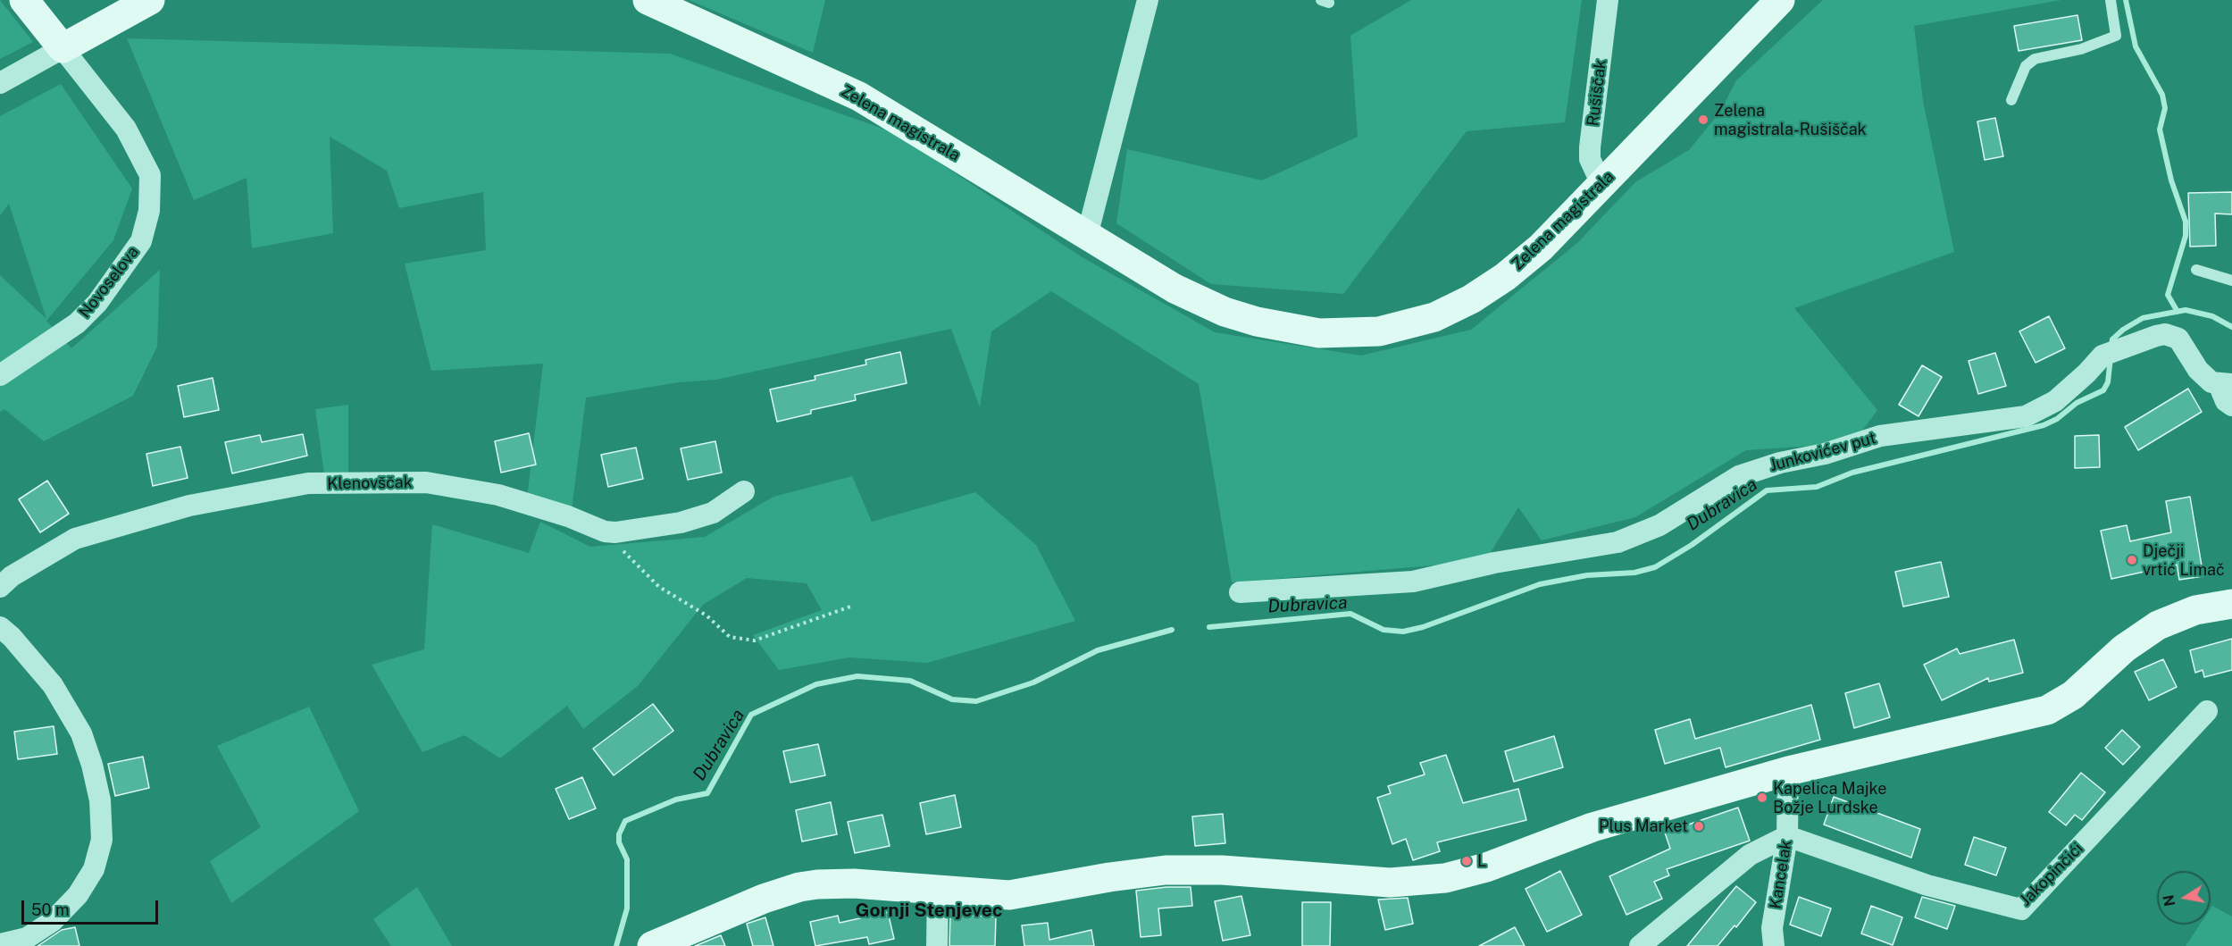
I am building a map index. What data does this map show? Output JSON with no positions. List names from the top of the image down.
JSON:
{
  "streets": {
    "street": [
      "Rušiščak",
      "Zelena magistrala",
      "Novoselova",
      "Junkovićev put",
      "Klenovščak",
      "Kancelak",
      "Jakopinčići"
    ]
  },
  "crossings": [
    ["Rušiščak", "Zelena magistrala"],
    ["Kancelak", "Jakopinčići"]
  ],
  "districts": ["Gornji Stenjevec"],
  "water": ["Dubravica"],
  "places": [
    "Zelena magistrala-Rušiščak",
    "Dječji vrtić Limač",
    "Kapelica Majke Božje Lurdske",
    "Plus Market",
    "L"
  ],
  "scale_bar": "50 m",
  "north": "left"
}
